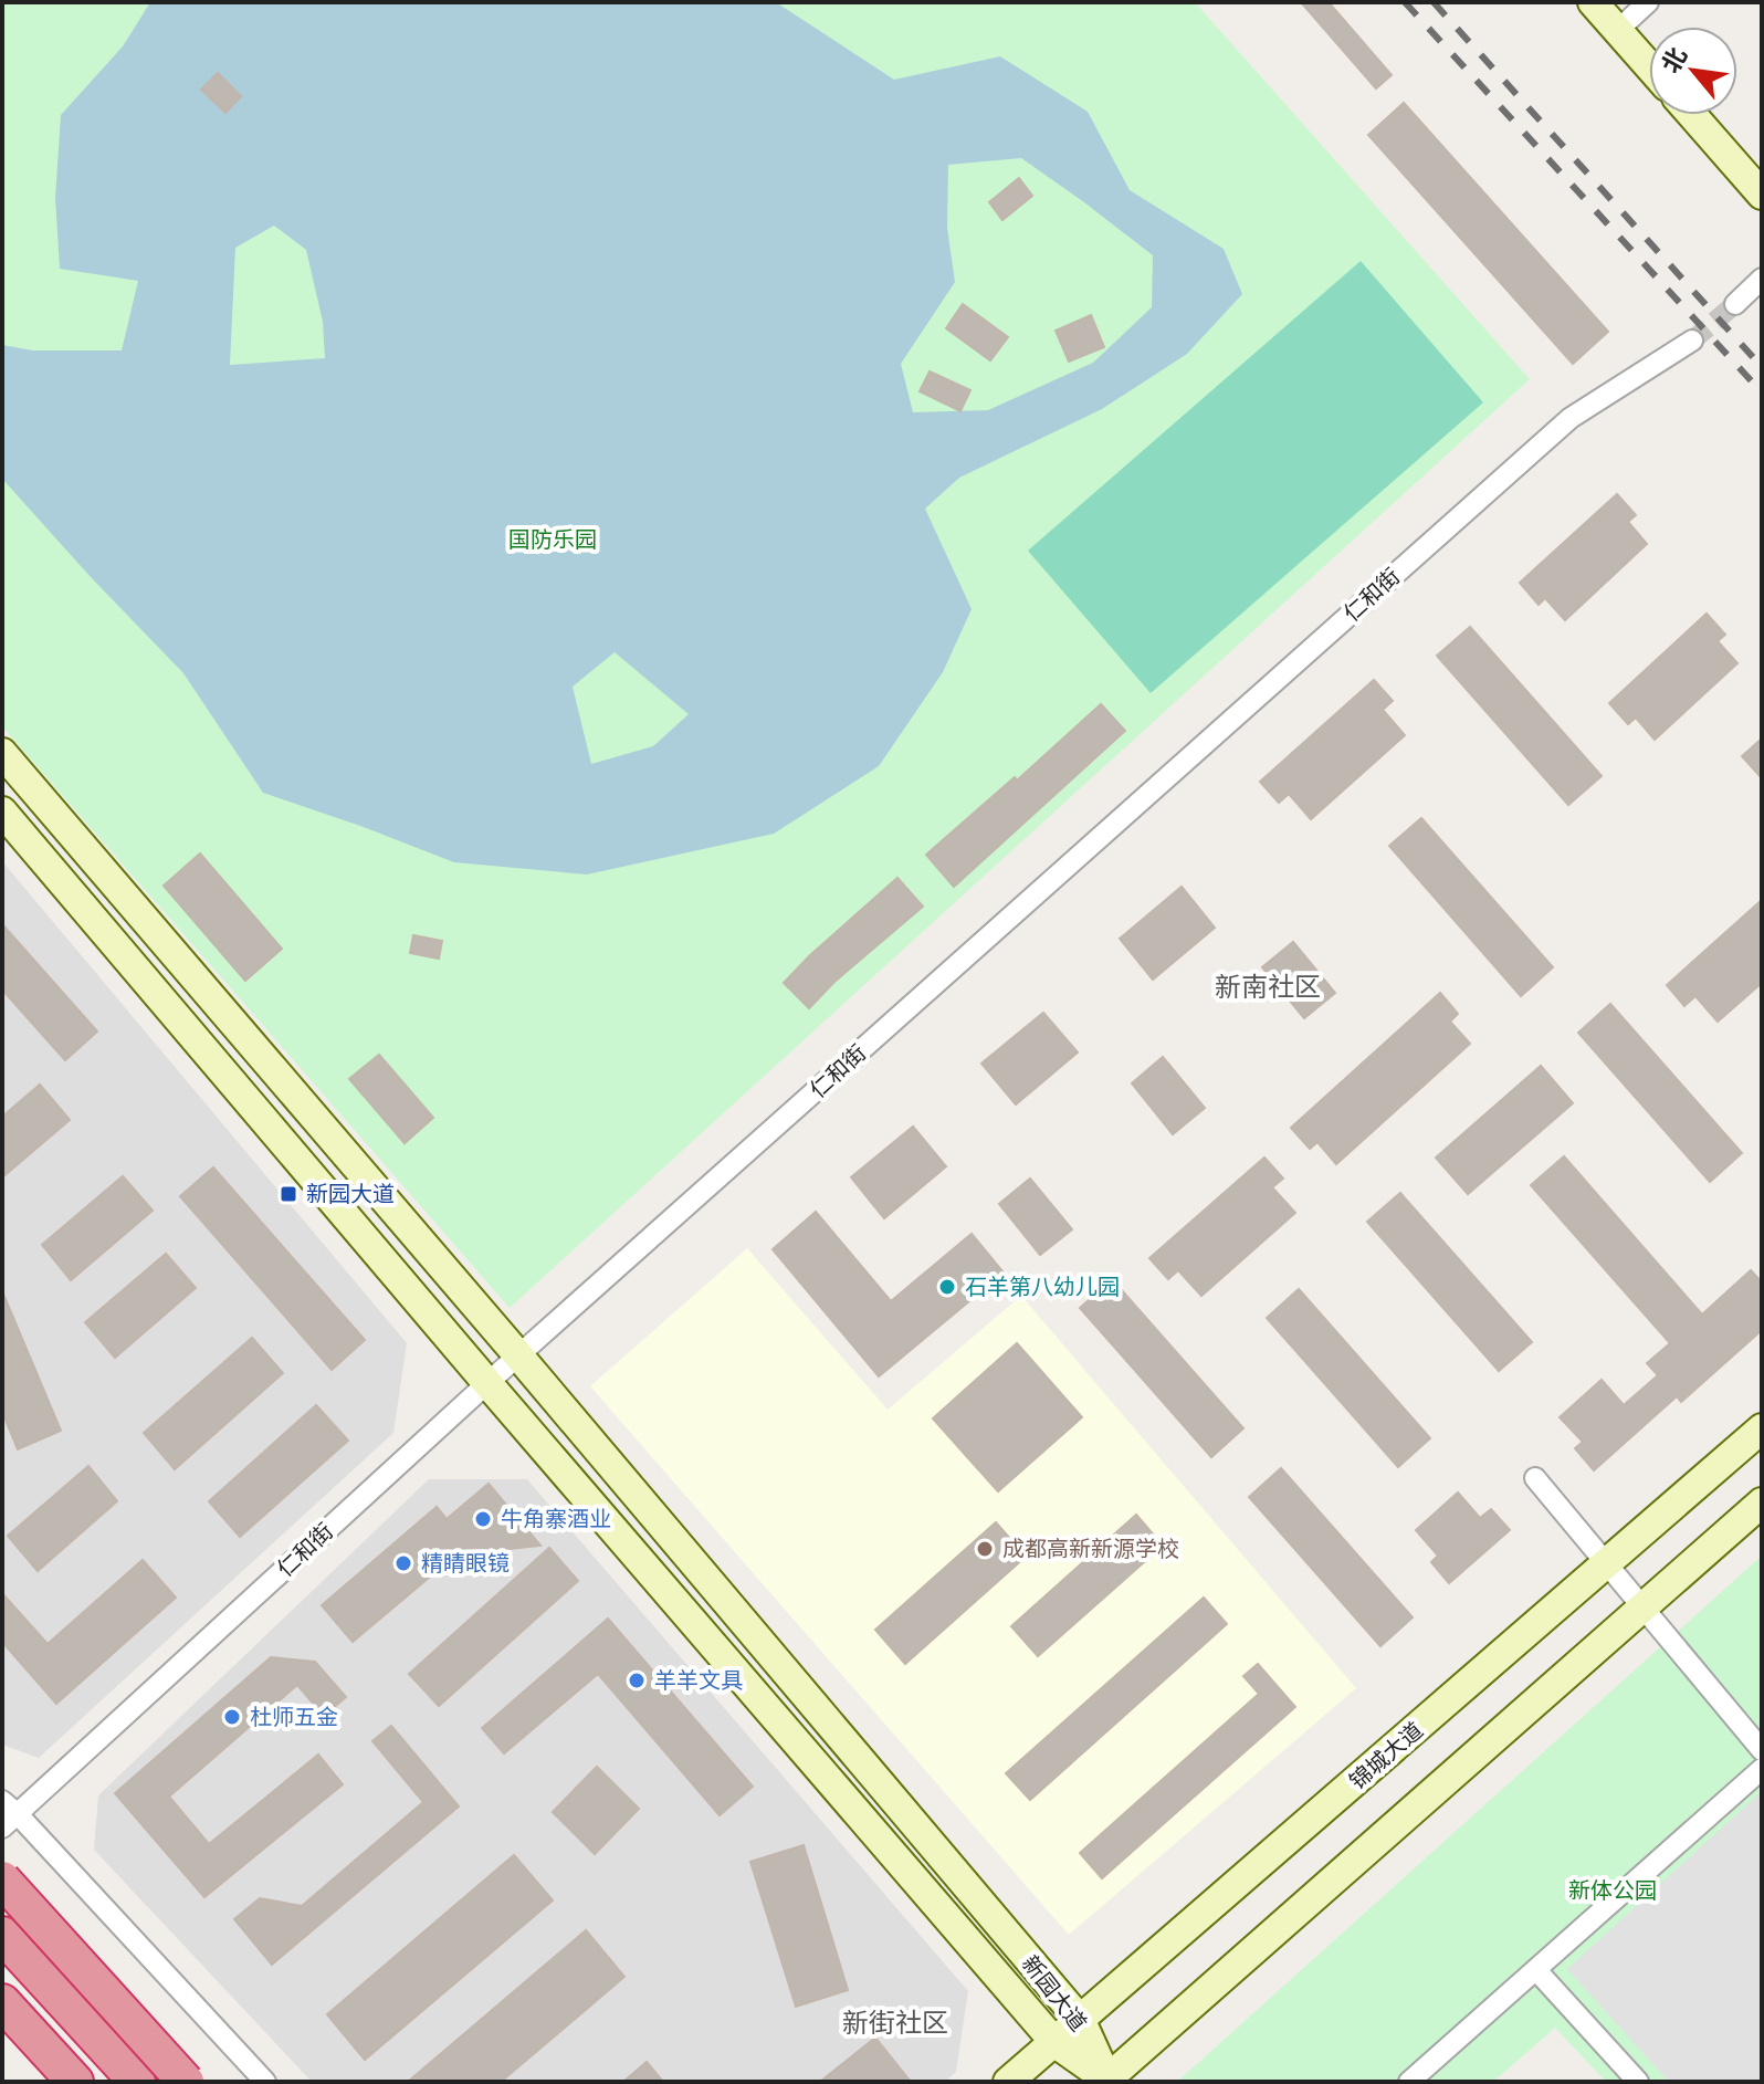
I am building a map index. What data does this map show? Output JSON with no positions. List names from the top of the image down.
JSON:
{
  "streets": {
    "street": ["仁和街", "锦城大道", "新园大道"]
  },
  "crossings": [
    ["仁和街", "新园大道"],
    ["锦城大道", "新园大道"]
  ],
  "districts": ["新南社区", "新街社区"],
  "parks": ["国防乐园", "新体公园"],
  "places": {
    "transit": ["新园大道"],
    "other": [
      "石羊第八幼儿园",
      "牛角寨酒业",
      "成都高新新源学校",
      "精睛眼镜",
      "羊羊文具",
      "杜师五金"
    ]
  },
  "north": "top left"
}
